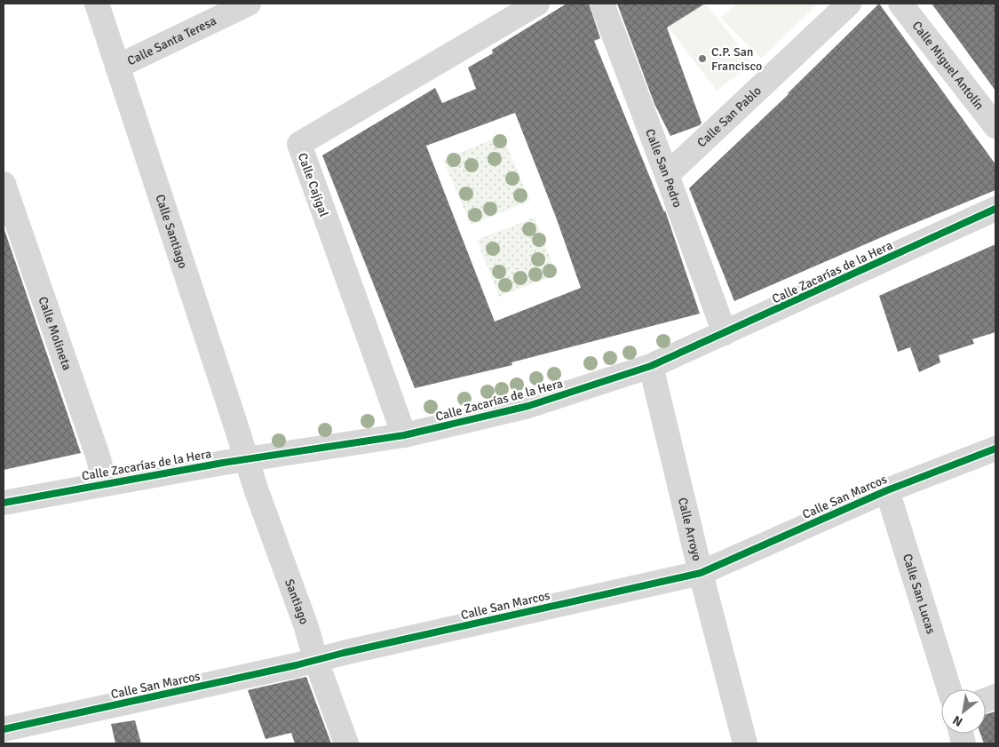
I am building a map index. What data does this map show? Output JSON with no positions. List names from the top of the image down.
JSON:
{
  "streets": {
    "street": [
      "Calle Santa Teresa",
      "Calle Miguel Antolín",
      "Calle San Pablo",
      "Calle San Pedro",
      "Calle Cajigal",
      "Calle Santiago",
      "Calle Zacarías de la Hera",
      "Calle Molineta",
      "Calle San Marcos",
      "Calle Arroyo",
      "Calle San Lucas",
      "Santiago"
    ]
  },
  "crossings": [
    ["Calle Santa Teresa", "Calle Santiago"],
    ["Calle San Pablo", "Calle San Pedro"],
    ["Calle San Pedro", "Calle Zacarías de la Hera"],
    ["Calle Cajigal", "Calle Zacarías de la Hera"],
    ["Calle Santiago", "Calle Zacarías de la Hera"],
    ["Calle Santiago", "Santiago"],
    ["Calle Zacarías de la Hera", "Calle Molineta"],
    ["Calle Zacarías de la Hera", "Calle Arroyo"],
    ["Calle Zacarías de la Hera", "Santiago"],
    ["Calle San Marcos", "Calle Arroyo"],
    ["Calle San Marcos", "Calle San Lucas"],
    ["Calle San Marcos", "Santiago"]
  ],
  "places": ["C.P. San Francisco"],
  "north": "bottom left"
}
